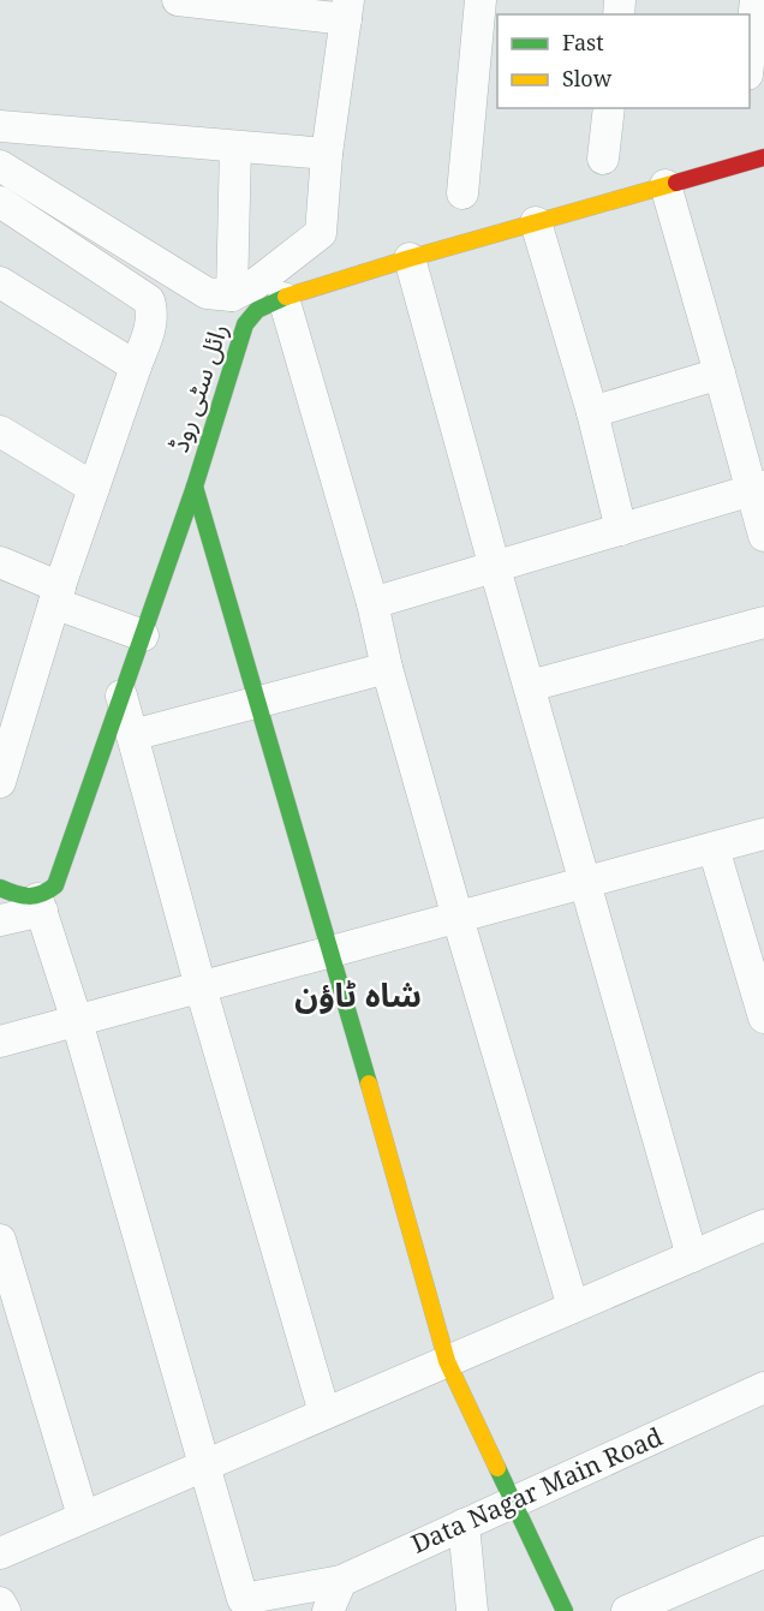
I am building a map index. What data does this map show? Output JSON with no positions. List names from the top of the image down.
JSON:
{
  "streets": {
    "street": ["رائل سٹی روڈ", "Data Nagar Main Road"]
  },
  "districts": ["شاہ ٹاؤن"],
  "legend": ["Fast", "Slow"]
}
